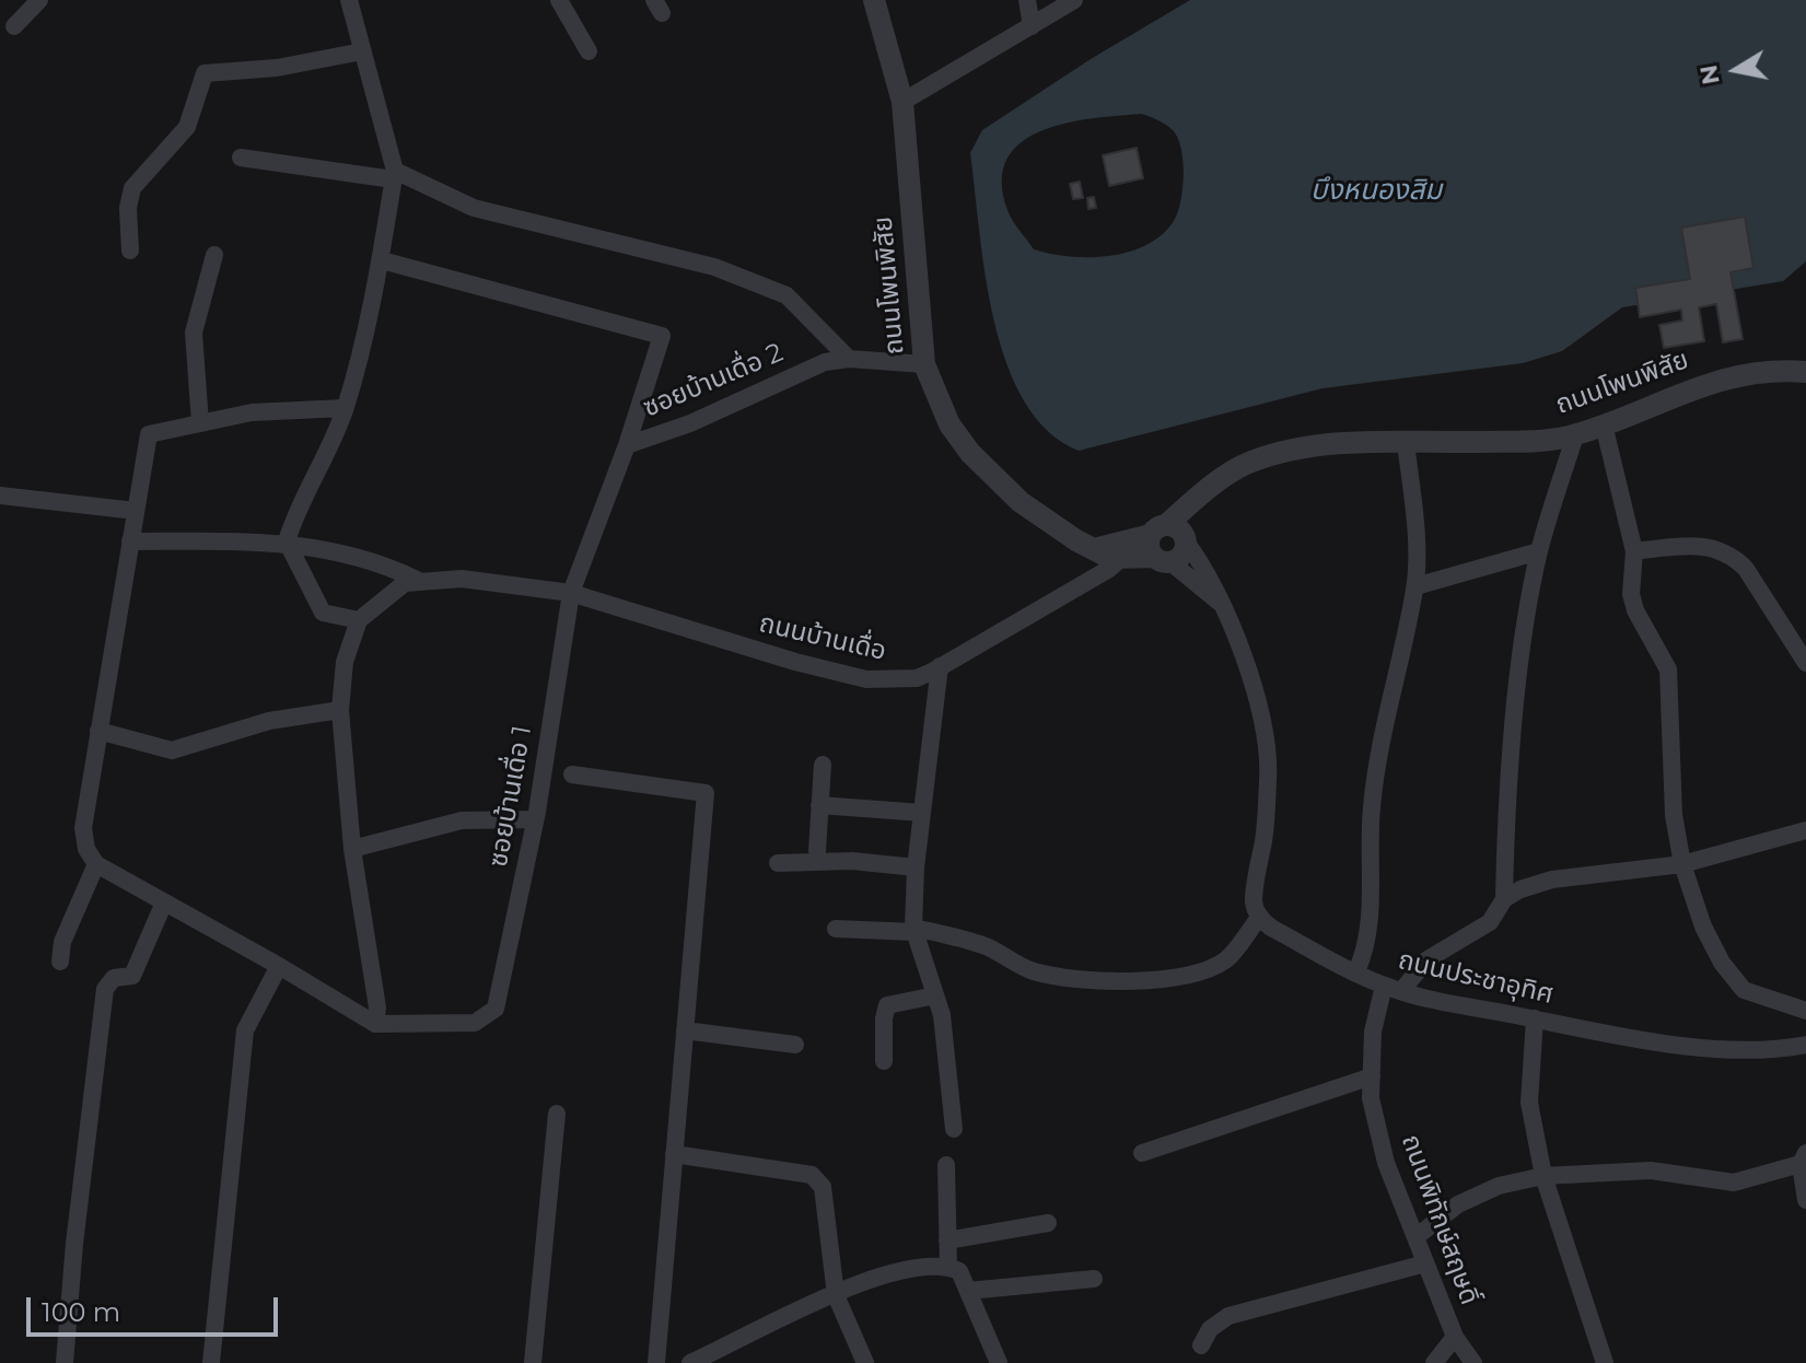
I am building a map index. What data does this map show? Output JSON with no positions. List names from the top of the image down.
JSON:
{
  "streets": {
    "street": [
      "ถนนโพนพิสัย",
      "ซอยบ้านเดื่อ 2",
      "ถนนบ้านเดื่อ",
      "ซอยบ้านเดื่อ 1",
      "ถนนประชาอุทิศ",
      "ถนนพิทักษ์สฤษดิ์"
    ]
  },
  "crossings": [
    ["ถนนโพนพิสัย", "ซอยบ้านเดื่อ 2"],
    ["ถนนโพนพิสัย", "ถนนบ้านเดื่อ"],
    ["ซอยบ้านเดื่อ 2", "ถนนบ้านเดื่อ"],
    ["ซอยบ้านเดื่อ 2", "ซอยบ้านเดื่อ 1"],
    ["ถนนบ้านเดื่อ", "ซอยบ้านเดื่อ 1"],
    ["ถนนประชาอุทิศ", "ถนนพิทักษ์สฤษดิ์"]
  ],
  "water": ["บึงหนองสิม"],
  "scale_bar": "100 m",
  "north": "left"
}
